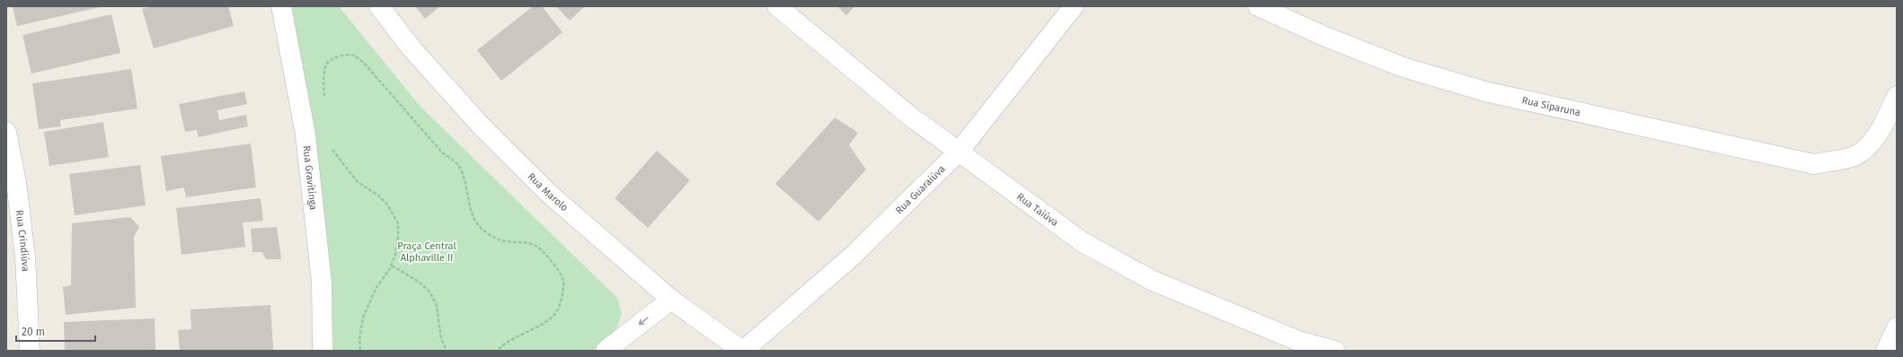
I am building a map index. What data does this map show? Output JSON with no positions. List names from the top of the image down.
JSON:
{
  "streets": {
    "street": [
      "Rua Siparuna",
      "Rua Gravitinga",
      "Rua Guaraiúva",
      "Rua Marolo",
      "Rua Taiúva",
      "Rua Crindiúva"
    ]
  },
  "crossings": [
    ["Rua Guaraiúva", "Rua Marolo"],
    ["Rua Guaraiúva", "Rua Taiúva"]
  ],
  "parks": ["Praça Central Alphaville II"],
  "scale_bar": "20 m"
}
